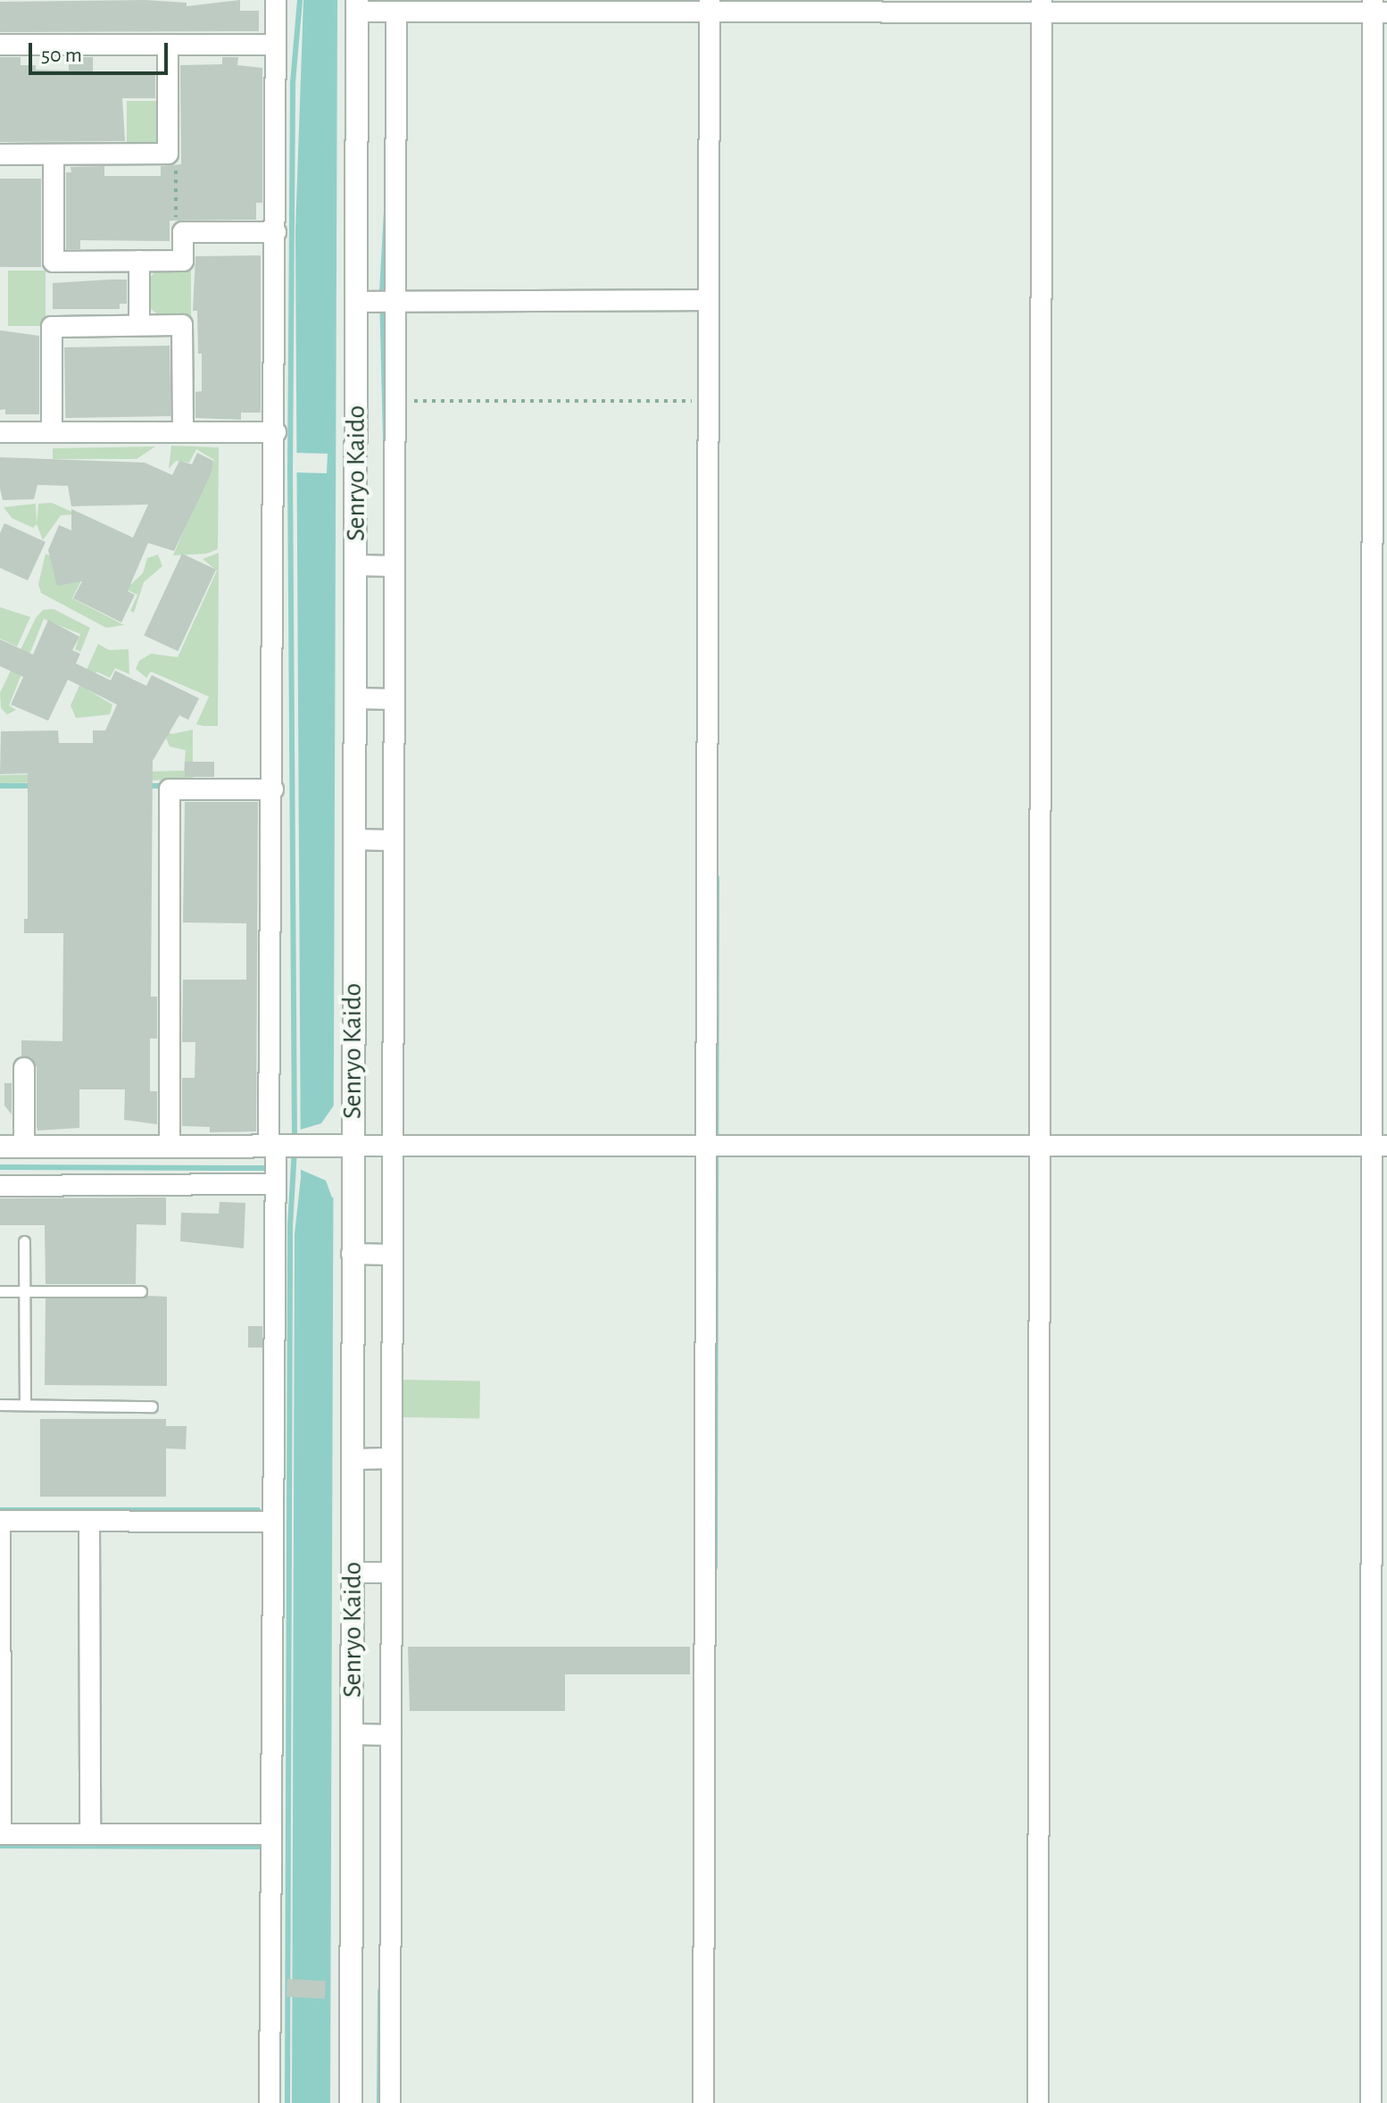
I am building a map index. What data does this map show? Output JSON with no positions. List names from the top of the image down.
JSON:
{
  "streets": {
    "street": ["Senryo Kaido"]
  },
  "scale_bar": "50 m"
}
